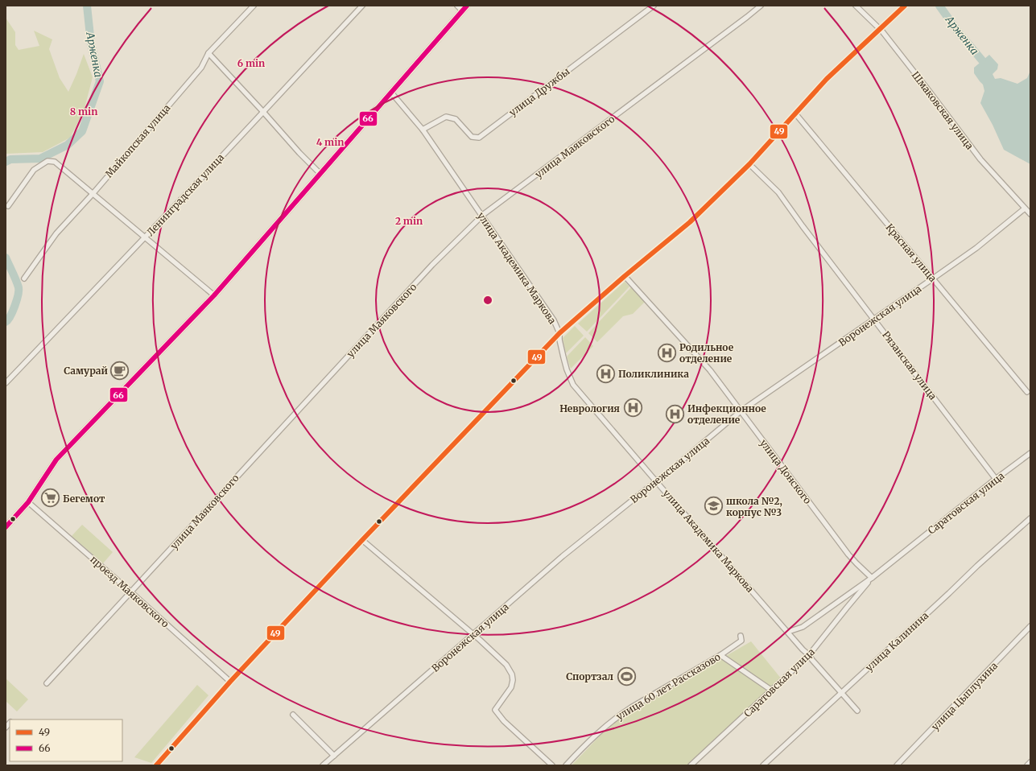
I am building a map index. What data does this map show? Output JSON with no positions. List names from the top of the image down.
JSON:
{
  "streets": {
    "street": [
      "улица Дружбы",
      "Шмаковская улица",
      "Майкопская улица",
      "улица Маяковского",
      "Ленинградская улица",
      "Красная улица",
      "улица Академика Маркова",
      "Воронежская улица",
      "Рязанская улица",
      "улица Донского",
      "Саратовская улица",
      "проезд Маяковского",
      "улица Калинина",
      "улица 60 лет Рассказово",
      "улица Цыплухина"
    ]
  },
  "crossings": [
    ["улица Дружбы", "улица Академика Маркова"],
    ["Шмаковская улица", "Воронежская улица"],
    ["улица Маяковского", "улица Академика Маркова"],
    ["улица Маяковского", "проезд Маяковского"],
    ["Красная улица", "Воронежская улица"],
    ["улица Академика Маркова", "Воронежская улица"],
    ["улица Академика Маркова", "Саратовская улица"],
    ["улица Академика Маркова", "улица Калинина"],
    ["Воронежская улица", "Рязанская улица"],
    ["Воронежская улица", "улица Донского"],
    ["Рязанская улица", "Саратовская улица"],
    ["улица Донского", "Саратовская улица"]
  ],
  "water": ["Арженка"],
  "places": {
    "hospital": [
      "Родильное отделение",
      "Поликлиника",
      "Неврология",
      "Инфекционное отделение"
    ],
    "cafe": ["Самурай"],
    "supermarket": ["Бегемот"],
    "school or university": ["школа №2, корпус №3"],
    "sports": ["Спортзал"]
  },
  "lines": ["transit line 49", "transit line 66"],
  "legend": ["49", "66"],
  "rings": [
    "6 min",
    "8 min",
    "4 min",
    "2 min"
  ]
}
